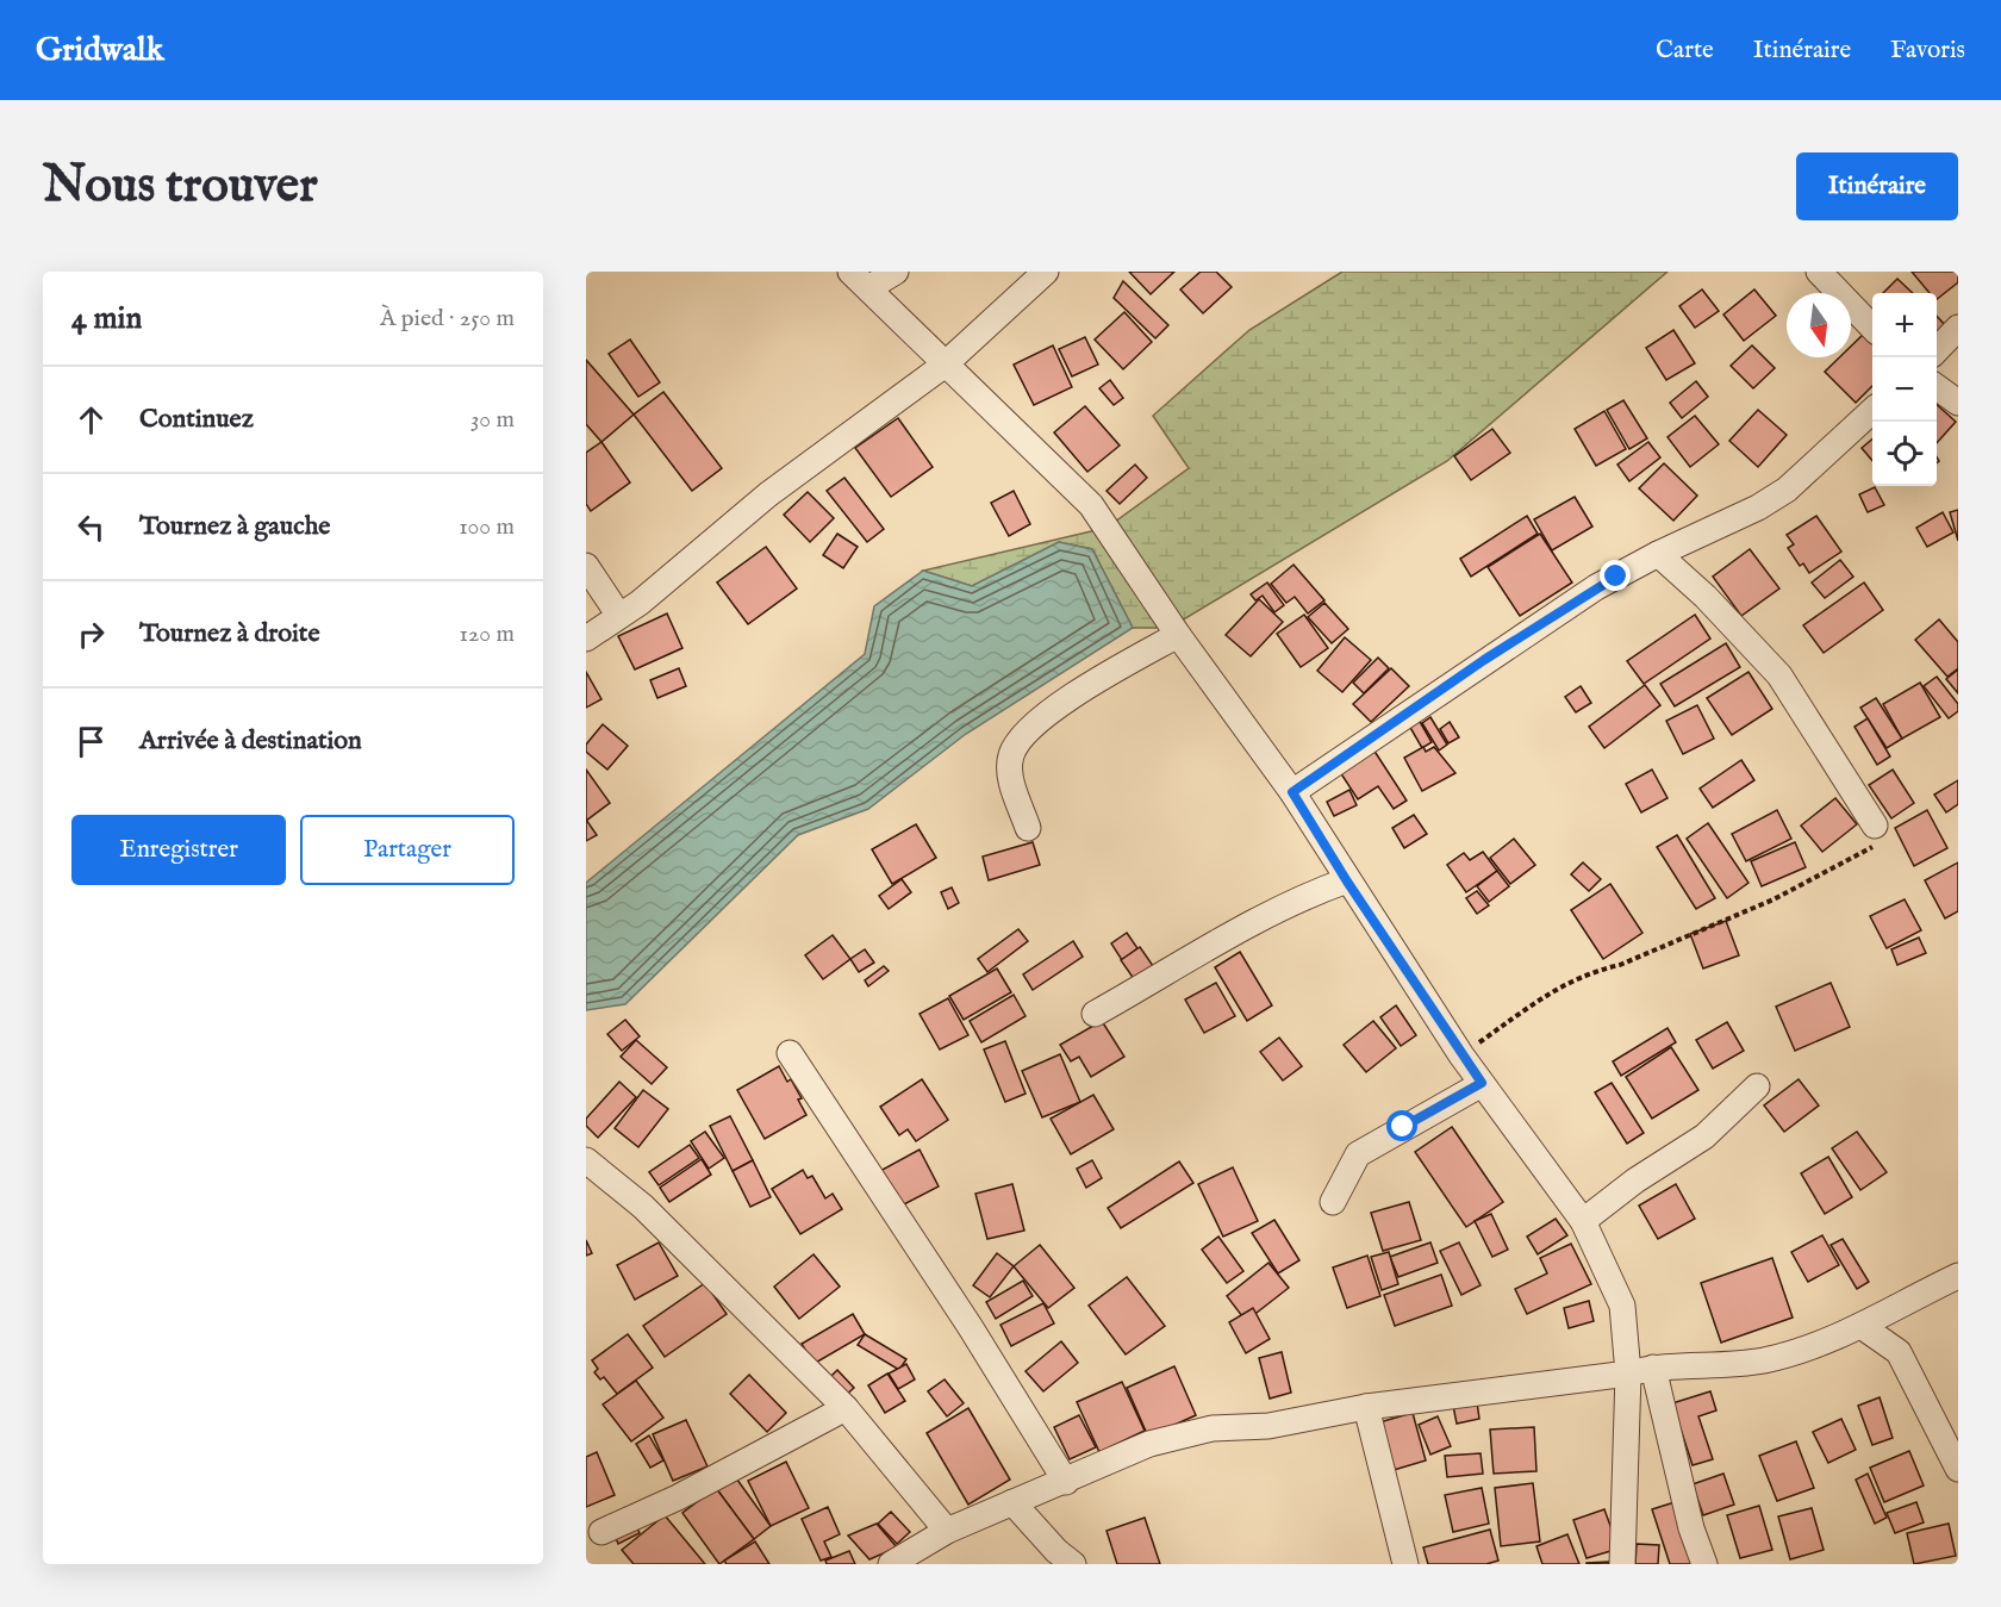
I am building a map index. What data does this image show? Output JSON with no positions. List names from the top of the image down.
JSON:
{
  "north": "bottom",
  "page": {
    "header": "Gridwalk",
    "nav": ["Carte", "Itinéraire", "Favoris"],
    "buttons": [
      "Itinéraire",
      ["Enregistrer", "Partager"]
    ],
    "title": "Nous trouver",
    "heading": ["4 min", "À pied · 250 m"],
    "map_buttons": ["+", "−"],
    "list": [
      ["Continuez", "30 m"],
      ["Tournez à gauche", "100 m"],
      ["Tournez à droite", "120 m"],
      "Arrivée à destination"
    ]
  }
}
